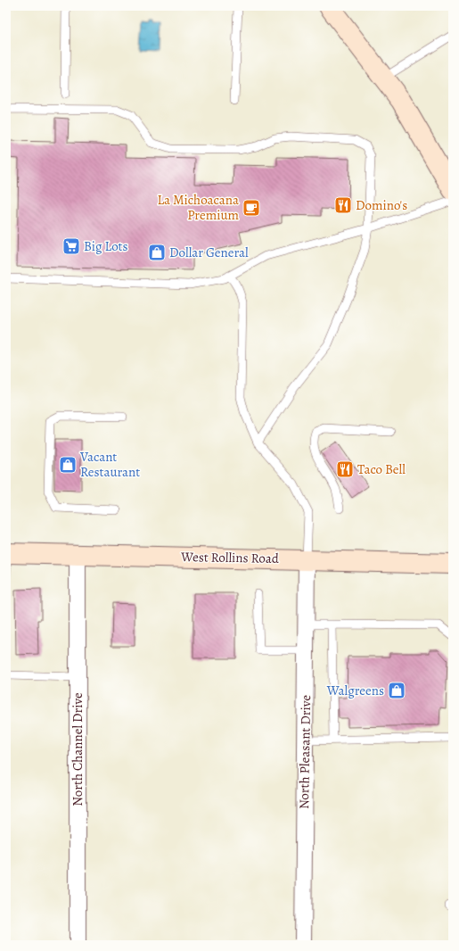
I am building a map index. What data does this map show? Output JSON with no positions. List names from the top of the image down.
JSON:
{
  "streets": {
    "main road": ["West Rollins Road"],
    "street": ["North Channel Drive", "North Pleasant Drive"]
  },
  "crossings": [
    ["West Rollins Road", "North Channel Drive"],
    ["West Rollins Road", "North Pleasant Drive"]
  ],
  "places": {
    "restaurant": ["Domino's", "Taco Bell"],
    "cafe": ["La Michoacana Premium"],
    "supermarket": ["Big Lots"],
    "shop": ["Dollar General", "Vacant Restaurant", "Walgreens"]
  }
}
